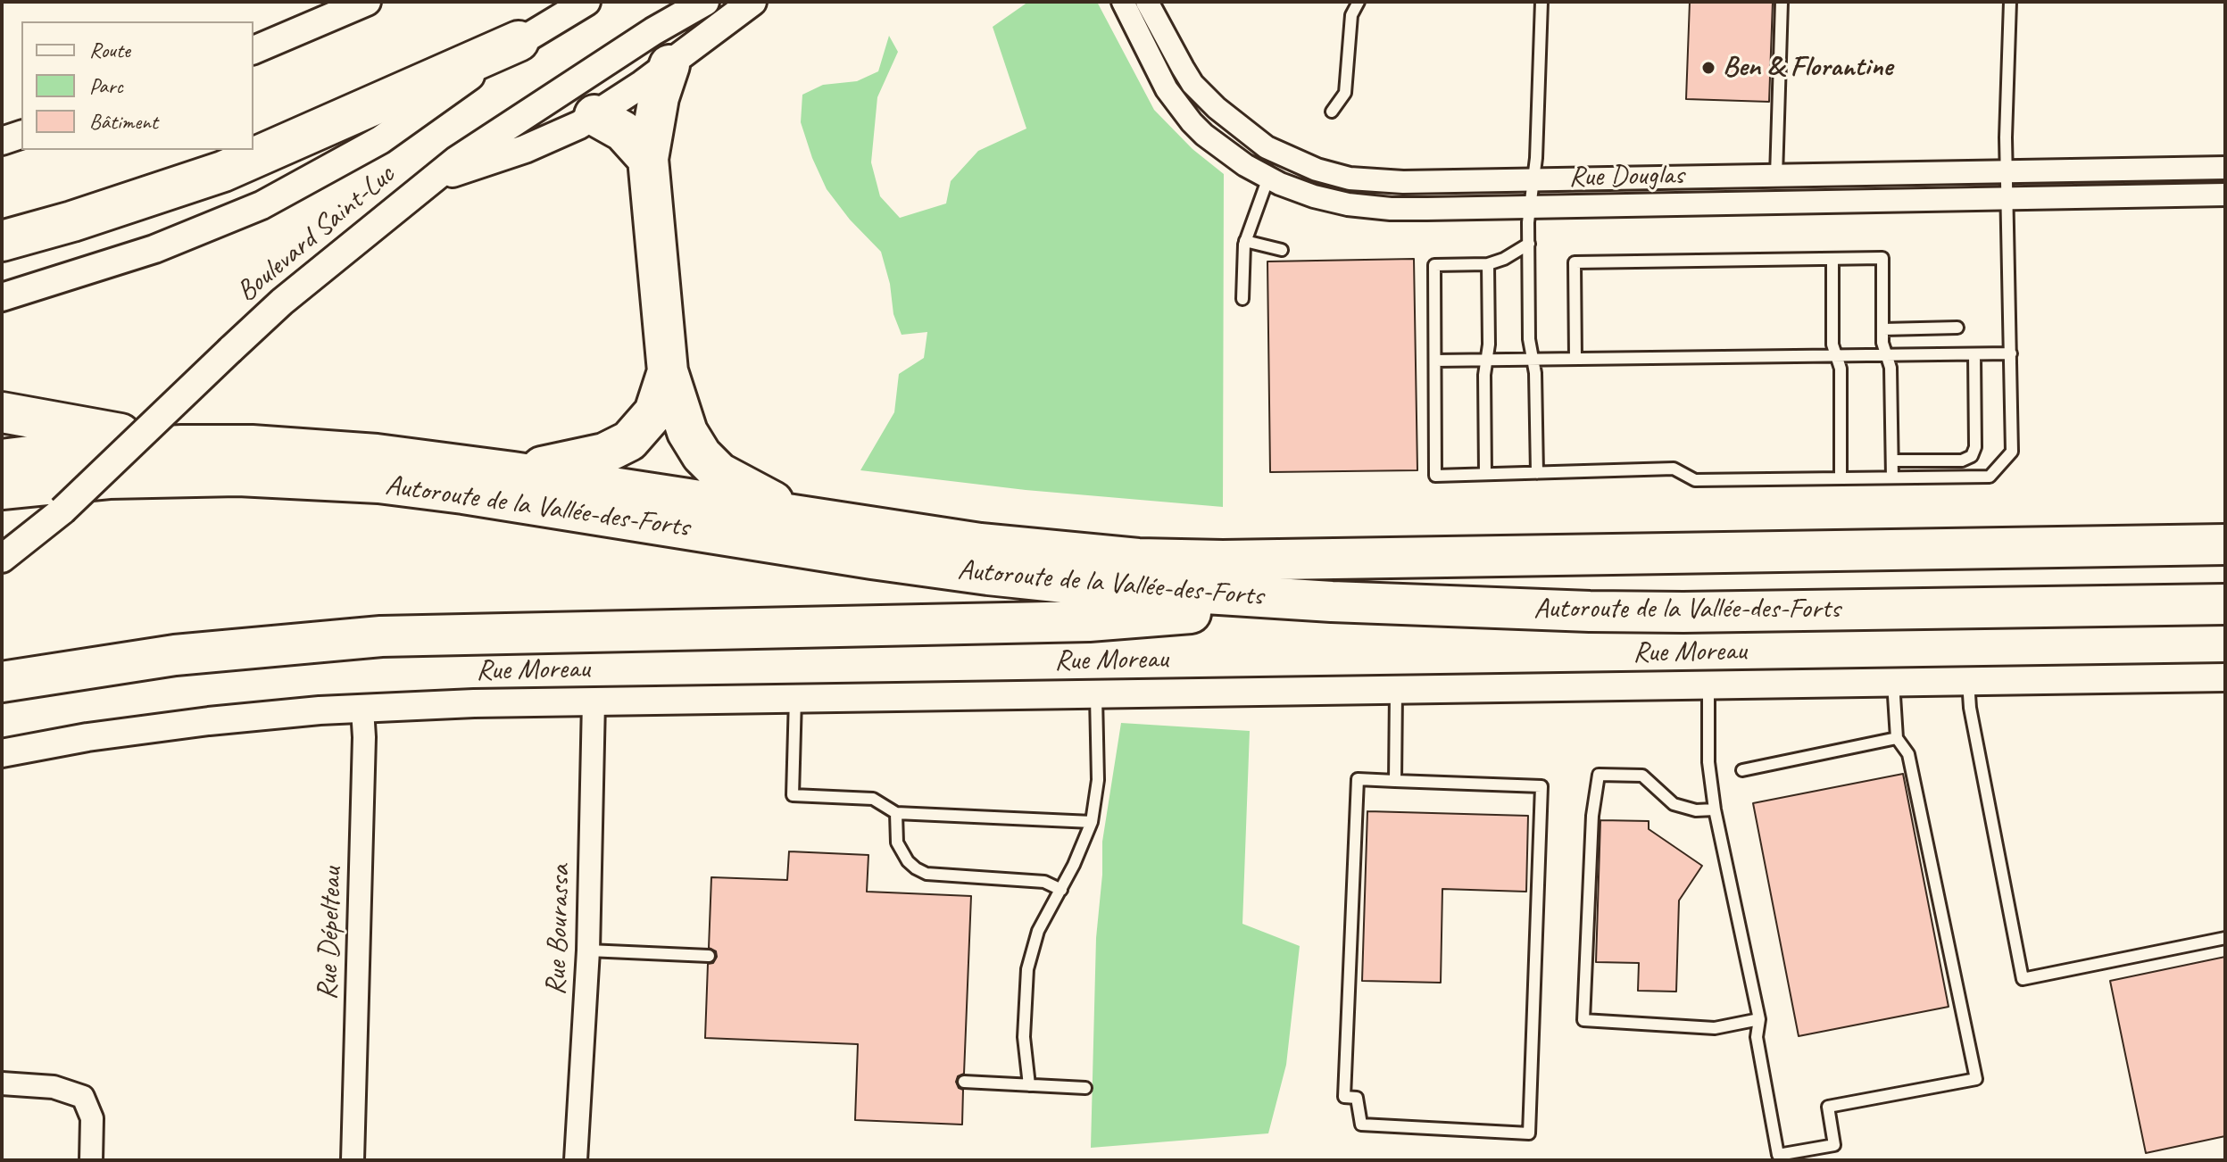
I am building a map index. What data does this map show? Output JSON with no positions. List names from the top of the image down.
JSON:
{
  "streets": {
    "highway": ["Autoroute de la Vallée-des-Forts"],
    "street": [
      "Rue Douglas",
      "Boulevard Saint-Luc",
      "Rue Moreau",
      "Rue Bourassa",
      "Rue Dépelteau"
    ]
  },
  "crossings": [
    ["Rue Moreau", "Rue Bourassa"],
    ["Rue Moreau", "Rue Dépelteau"]
  ],
  "places": ["Ben & Florantine"],
  "legend": ["Route", "Parc", "Bâtiment"]
}
